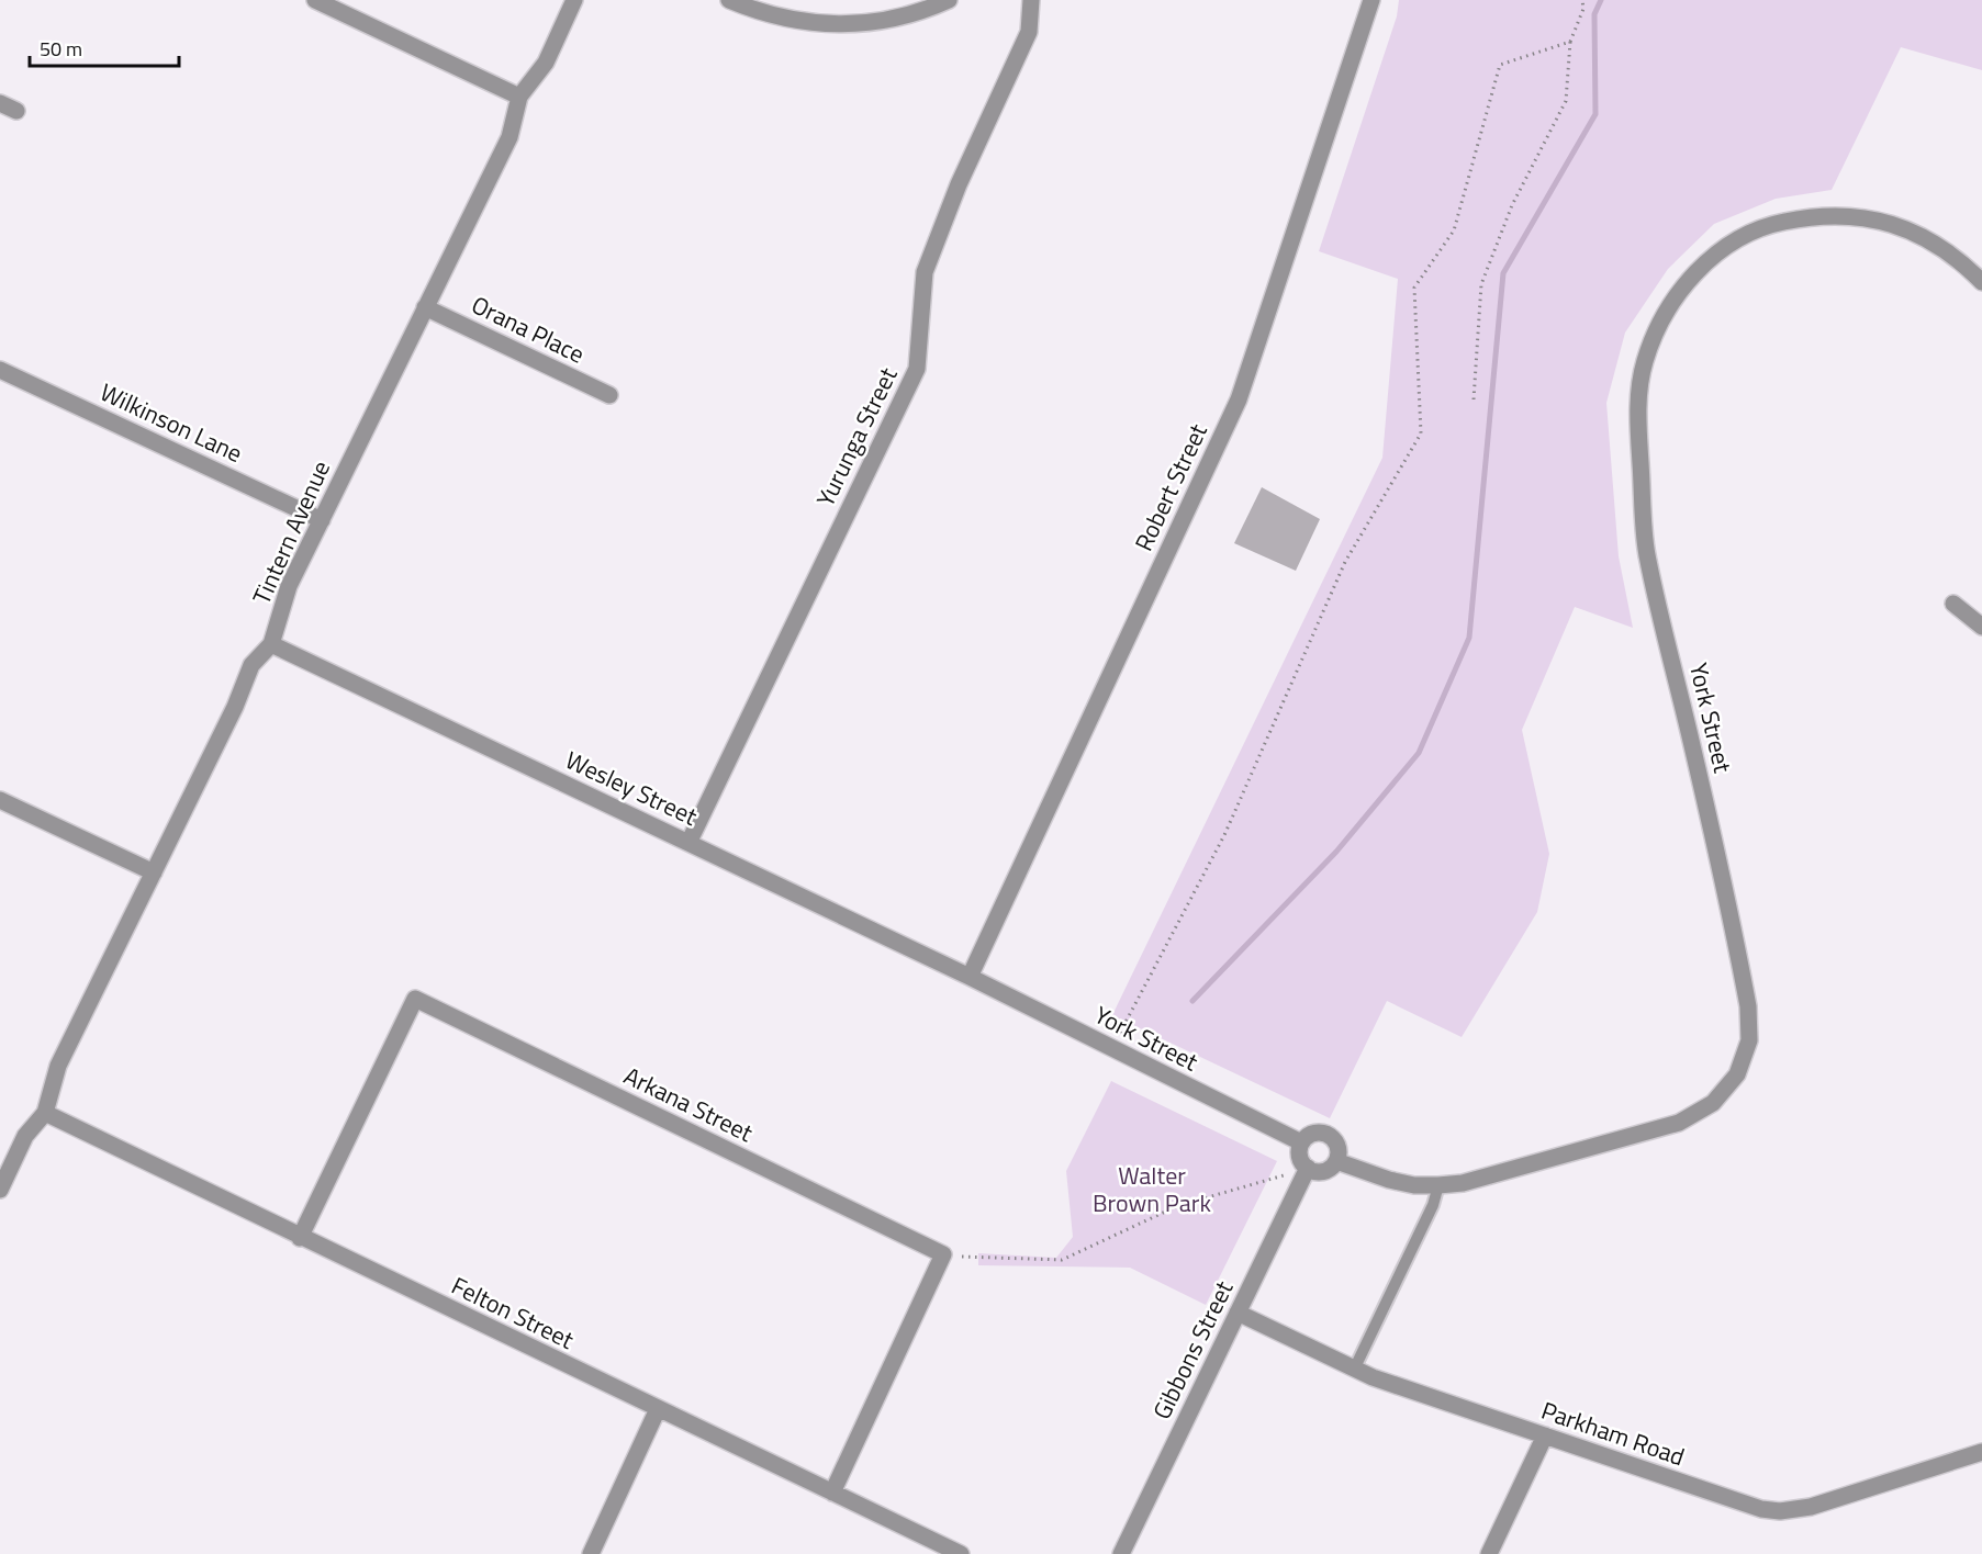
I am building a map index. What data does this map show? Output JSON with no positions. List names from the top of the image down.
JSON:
{
  "streets": {
    "street": [
      "Orana Place",
      "Wilkinson Lane",
      "Yurunga Street",
      "Robert Street",
      "Tintern Avenue",
      "York Street",
      "Wesley Street",
      "Arkana Street",
      "Felton Street",
      "Gibbons Street",
      "Parkham Road"
    ]
  },
  "crossings": [
    ["Orana Place", "Tintern Avenue"],
    ["Wilkinson Lane", "Tintern Avenue"],
    ["Yurunga Street", "Wesley Street"],
    ["Robert Street", "York Street"],
    ["Robert Street", "Wesley Street"],
    ["Tintern Avenue", "Wesley Street"],
    ["Tintern Avenue", "Felton Street"],
    ["York Street", "Wesley Street"],
    ["York Street", "Gibbons Street"],
    ["Arkana Street", "Felton Street"],
    ["Gibbons Street", "Parkham Road"]
  ],
  "parks": ["Walter Brown Park"],
  "scale_bar": "50 m"
}
